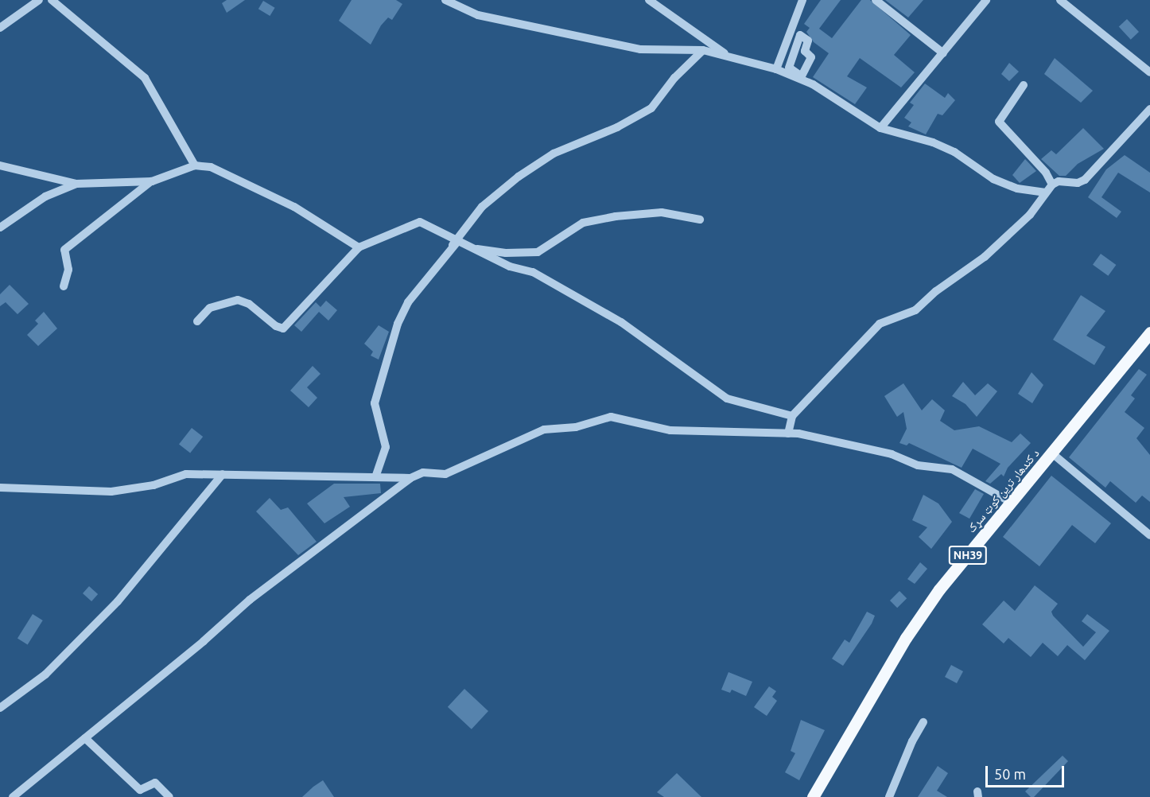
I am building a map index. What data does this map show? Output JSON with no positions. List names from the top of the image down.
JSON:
{
  "streets": {
    "main road": ["د کندهار ترين کوټ سړک", "NH39"]
  },
  "scale_bar": "50 m"
}
